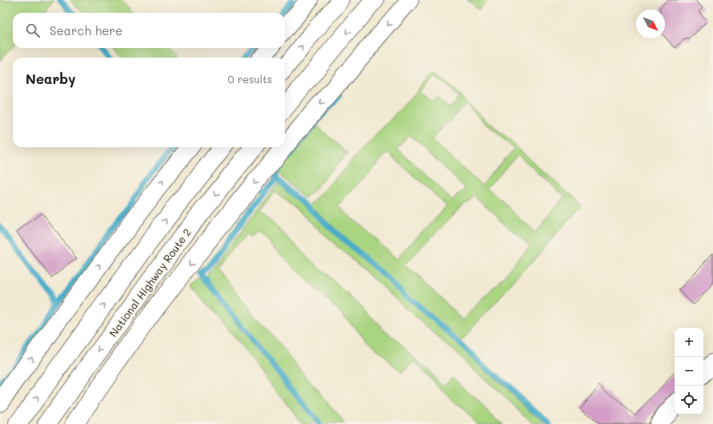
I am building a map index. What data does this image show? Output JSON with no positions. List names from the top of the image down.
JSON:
{
  "streets": {
    "main road": ["National Highway Route 2"]
  },
  "north": "bottom right",
  "page": {
    "search": "Search here",
    "heading": ["Nearby", "0 results"],
    "map_buttons": ["+", "−"]
  }
}
